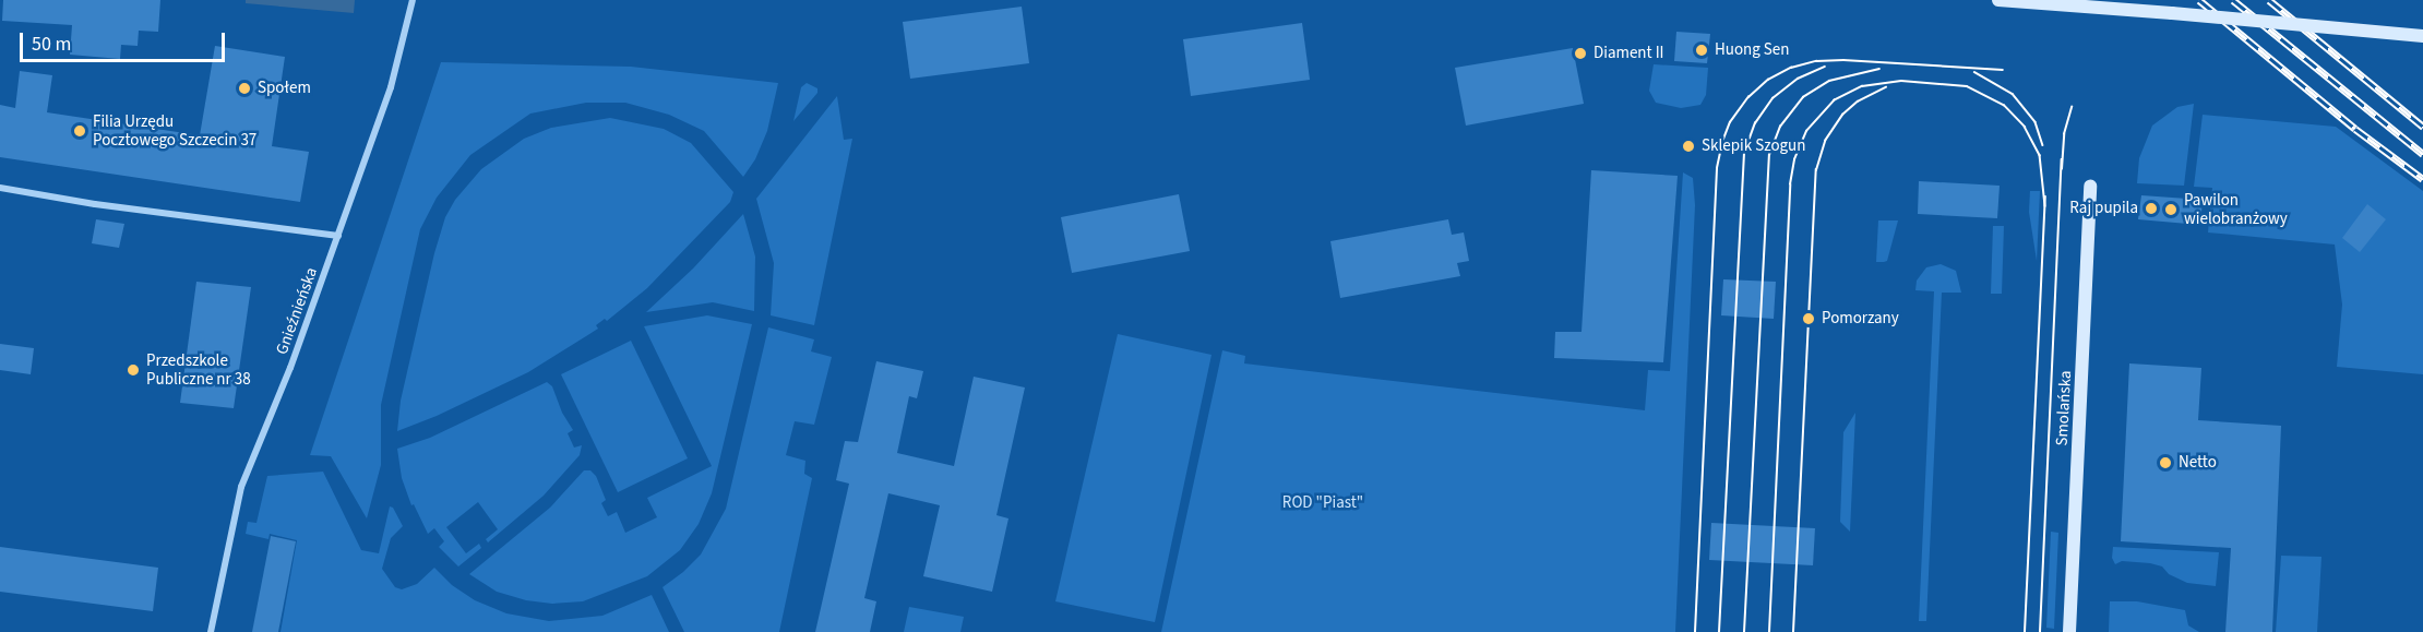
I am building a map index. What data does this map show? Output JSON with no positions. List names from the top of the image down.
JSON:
{
  "streets": {
    "street": ["Gnieźnieńska", "Smolańska"]
  },
  "parks": ["ROD \"Piast\""],
  "places": [
    "Huong Sen",
    "Diament II",
    "Społem",
    "Filia Urzędu Pocztowego Szczecin 37",
    "Sklepik Szogun",
    "Raj pupila",
    "Pawilon wielobranżowy",
    "Pomorzany",
    "Przedszkole Publiczne nr 38",
    "Netto"
  ],
  "scale_bar": "50 m"
}
